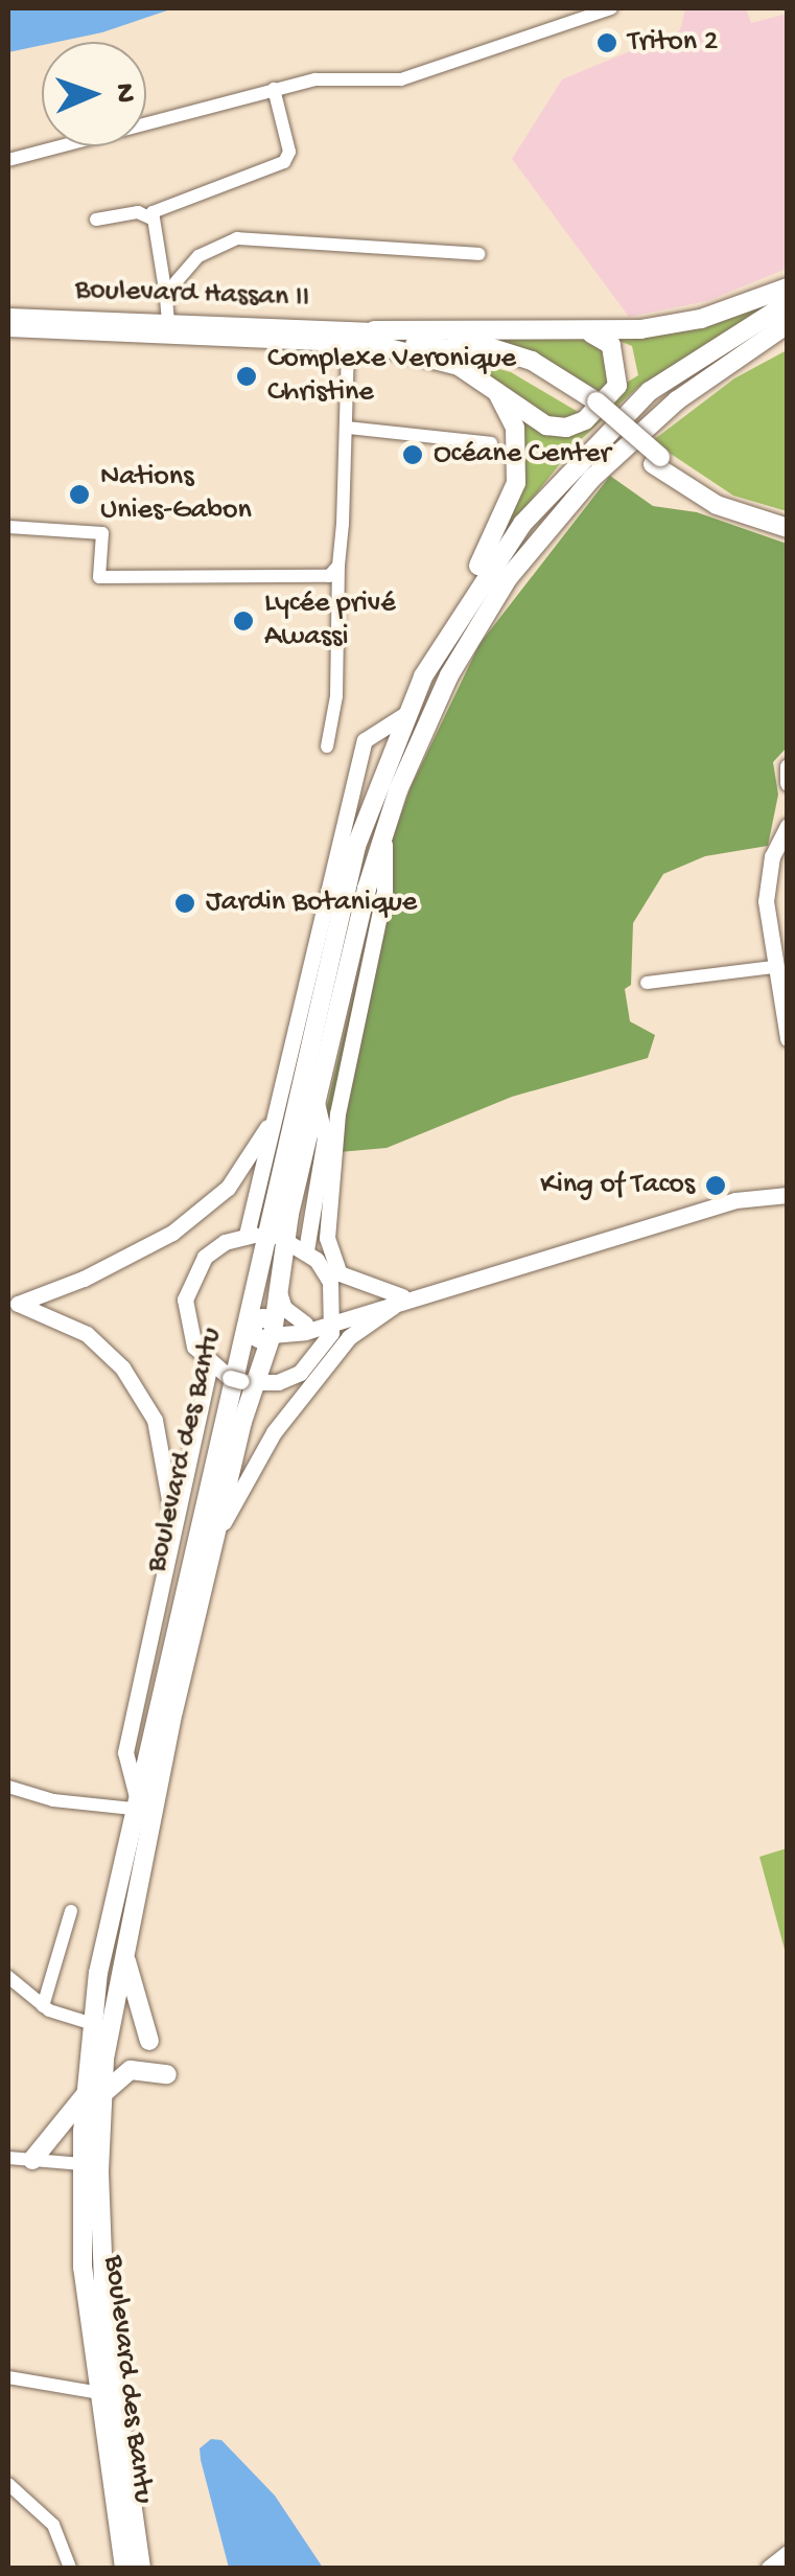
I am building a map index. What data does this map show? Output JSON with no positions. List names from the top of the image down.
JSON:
{
  "streets": {
    "highway": ["Boulevard des Bantu"],
    "main road": ["Boulevard Hassan II"]
  },
  "places": [
    "Triton 2",
    "Complexe Veronique Christine",
    "Océane Center",
    "Nations Unies-Gabon",
    "Lycée privé Awassi",
    "Jardin Botanique",
    "King of Tacos"
  ],
  "north": "right"
}
